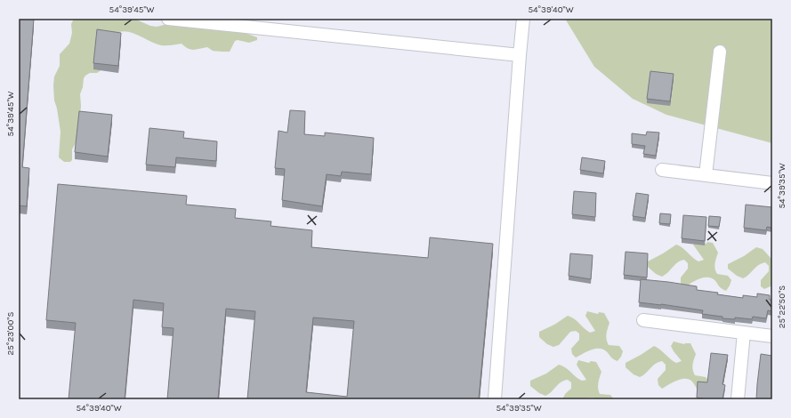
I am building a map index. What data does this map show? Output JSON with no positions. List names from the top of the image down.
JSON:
{
  "coordinates": [
    "54°39'45\"W",
    "54°39'40\"W",
    "54°39'35\"W",
    "25°22'50\"S",
    "25°23'00\"S"
  ]
}
